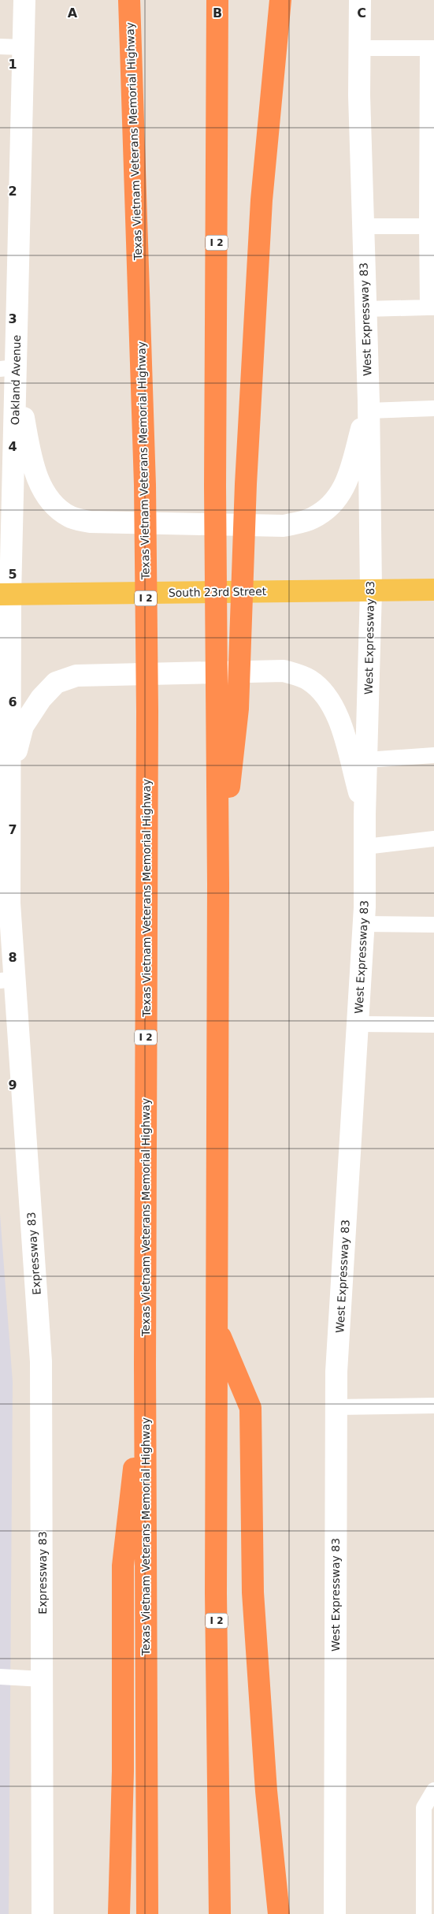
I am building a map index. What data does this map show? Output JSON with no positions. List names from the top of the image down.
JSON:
{
  "streets": {
    "highway": ["Texas Vietnam Veterans Memorial Highway", "I 2"],
    "main road": [
      "West Expressway 83",
      "Oakland Avenue",
      "South 23rd Street",
      "Expressway 83"
    ]
  },
  "crossings": [
    ["West Expressway 83", "South 23rd Street"],
    ["Oakland Avenue", "South 23rd Street"],
    ["Oakland Avenue", "Expressway 83"],
    ["South 23rd Street", "Expressway 83"]
  ],
  "grid": {
    "columns": ["A", "B", "C"],
    "rows": [
      "1",
      "2",
      "3",
      "4",
      "5",
      "6",
      "7",
      "8",
      "9"
    ]
  }
}
